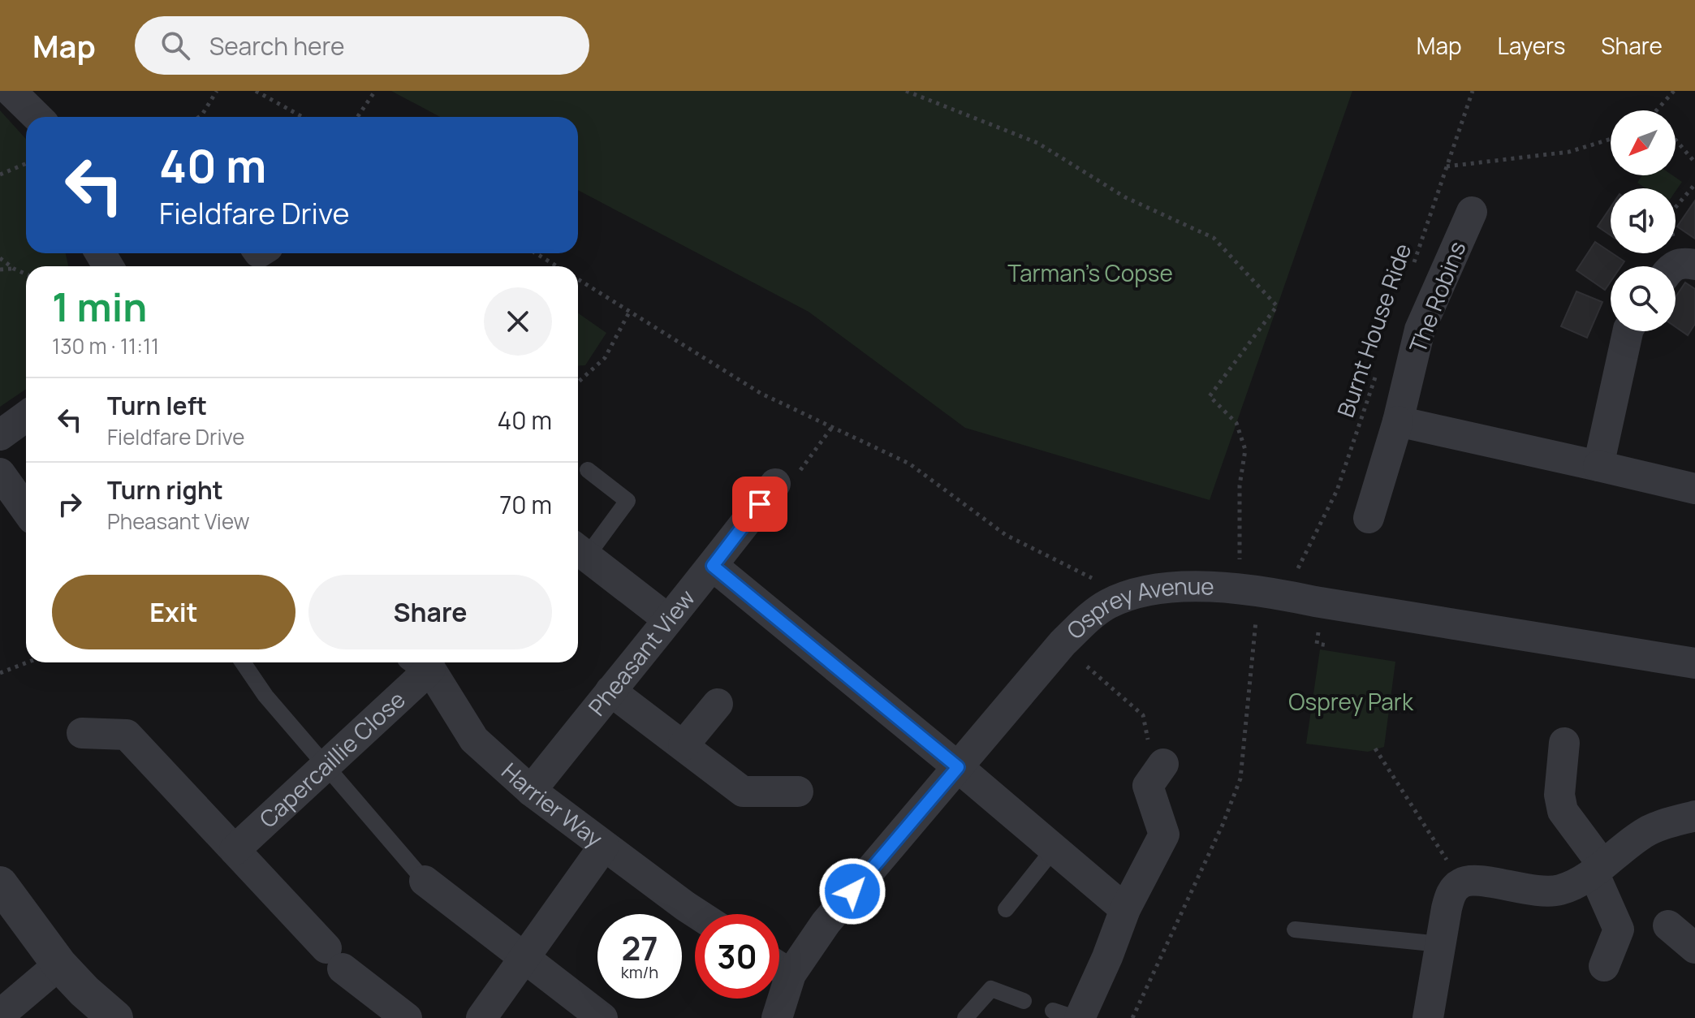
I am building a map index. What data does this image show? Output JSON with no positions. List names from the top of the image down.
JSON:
{
  "streets": {
    "street": [
      "The Robins",
      "Osprey Avenue",
      "Pheasant View",
      "Capercaillie Close",
      "Harrier Way"
    ],
    "path": ["Burnt House Ride"]
  },
  "crossings": [
    ["Pheasant View", "Harrier Way"],
    ["Capercaillie Close", "Harrier Way"]
  ],
  "parks": ["Tarman's Copse", "Osprey Park"],
  "north": "bottom left",
  "page": {
    "header": "Map",
    "search": "Search here",
    "nav": ["Map", "Layers", "Share"],
    "turn": ["40 m", "Fieldfare Drive"],
    "heading": ["1 min", "130 m · 11:11"],
    "list": [
      {
        "name": "Turn left",
        "note": "Fieldfare Drive",
        "value": "40 m"
      },
      {
        "name": "Turn right",
        "note": "Pheasant View",
        "value": "70 m"
      }
    ],
    "buttons": ["Exit", "Share"],
    "speed": "27 km/h",
    "limit": "30"
  }
}
